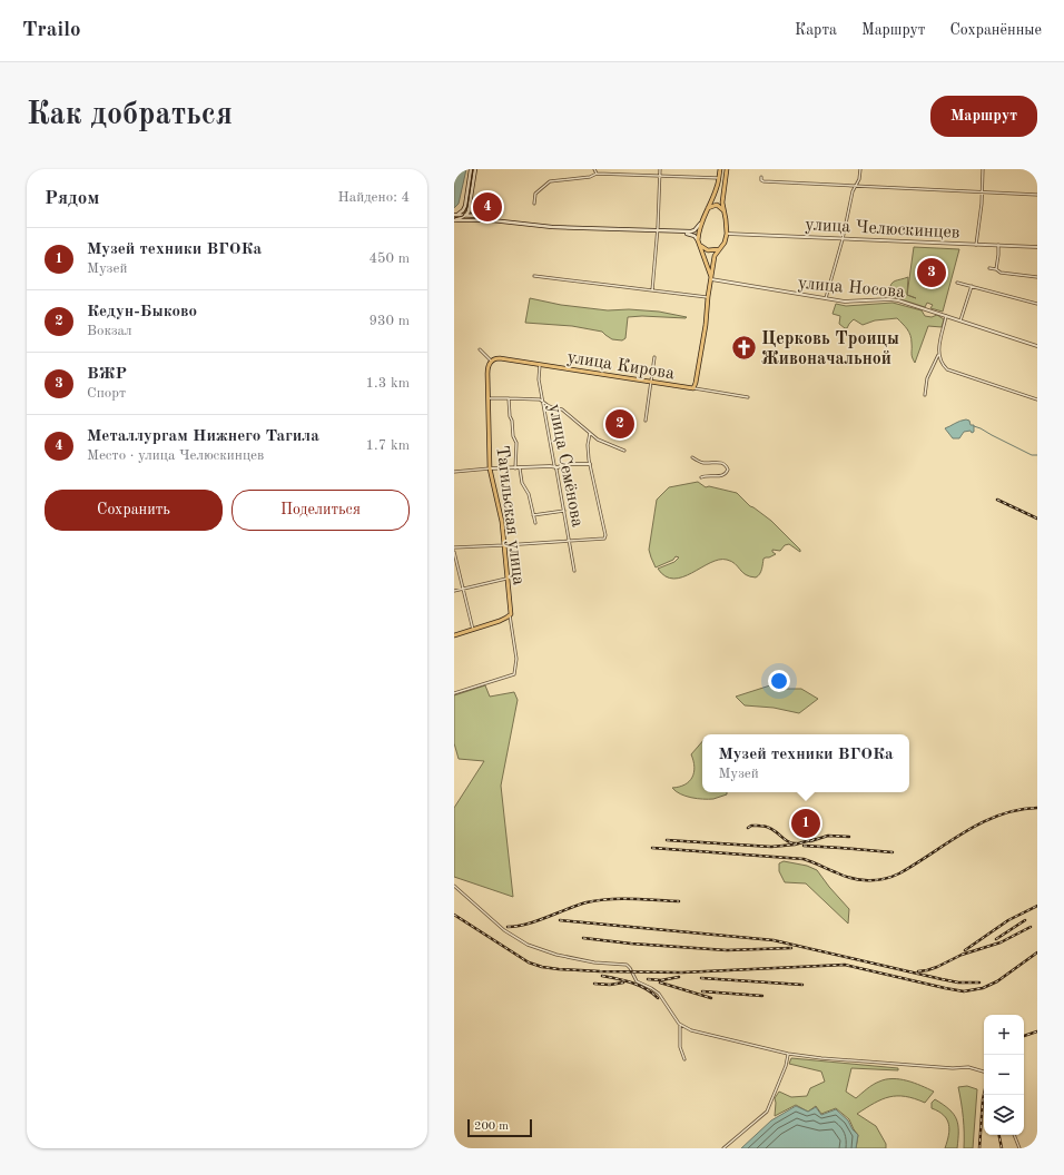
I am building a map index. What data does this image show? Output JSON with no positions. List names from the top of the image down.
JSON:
{
  "streets": {
    "main road": ["улица Кирова", "Тагильская улица"],
    "street": ["улица Челюскинцев", "улица Носова", "улица Семёнова"]
  },
  "crossings": [
    ["улица Кирова", "улица Семёнова"],
    ["улица Кирова", "Тагильская улица"]
  ],
  "places": {
    "church": ["Церковь Троицы Живоначальной"]
  },
  "scale_bar": "200 m",
  "page": {
    "header": "Trailo",
    "nav": ["Карта", "Маршрут", "Сохранённые"],
    "buttons": [
      "Маршрут",
      ["Сохранить", "Поделиться"]
    ],
    "title": "Как добраться",
    "heading": ["Рядом", "Найдено: 4"],
    "pins": [
      "4",
      "3",
      "2",
      "1"
    ],
    "list": [
      {
        "mark": "1",
        "name": "Музей техники ВГОКа",
        "note": "Музей",
        "value": "450 m"
      },
      {
        "mark": "2",
        "name": "Кедун-Быково",
        "note": "Вокзал",
        "value": "930 m"
      },
      {
        "mark": "3",
        "name": "ВЖР",
        "note": "Спорт",
        "value": "1.3 km"
      },
      {
        "mark": "4",
        "name": "Металлургам Нижнего Тагила",
        "note": "Место · улица Челюскинцев",
        "value": "1.7 km"
      }
    ],
    "popup": ["Музей техники ВГОКа", "Музей"],
    "map_buttons": ["+", "−"],
    "scale": "200 m"
  }
}
